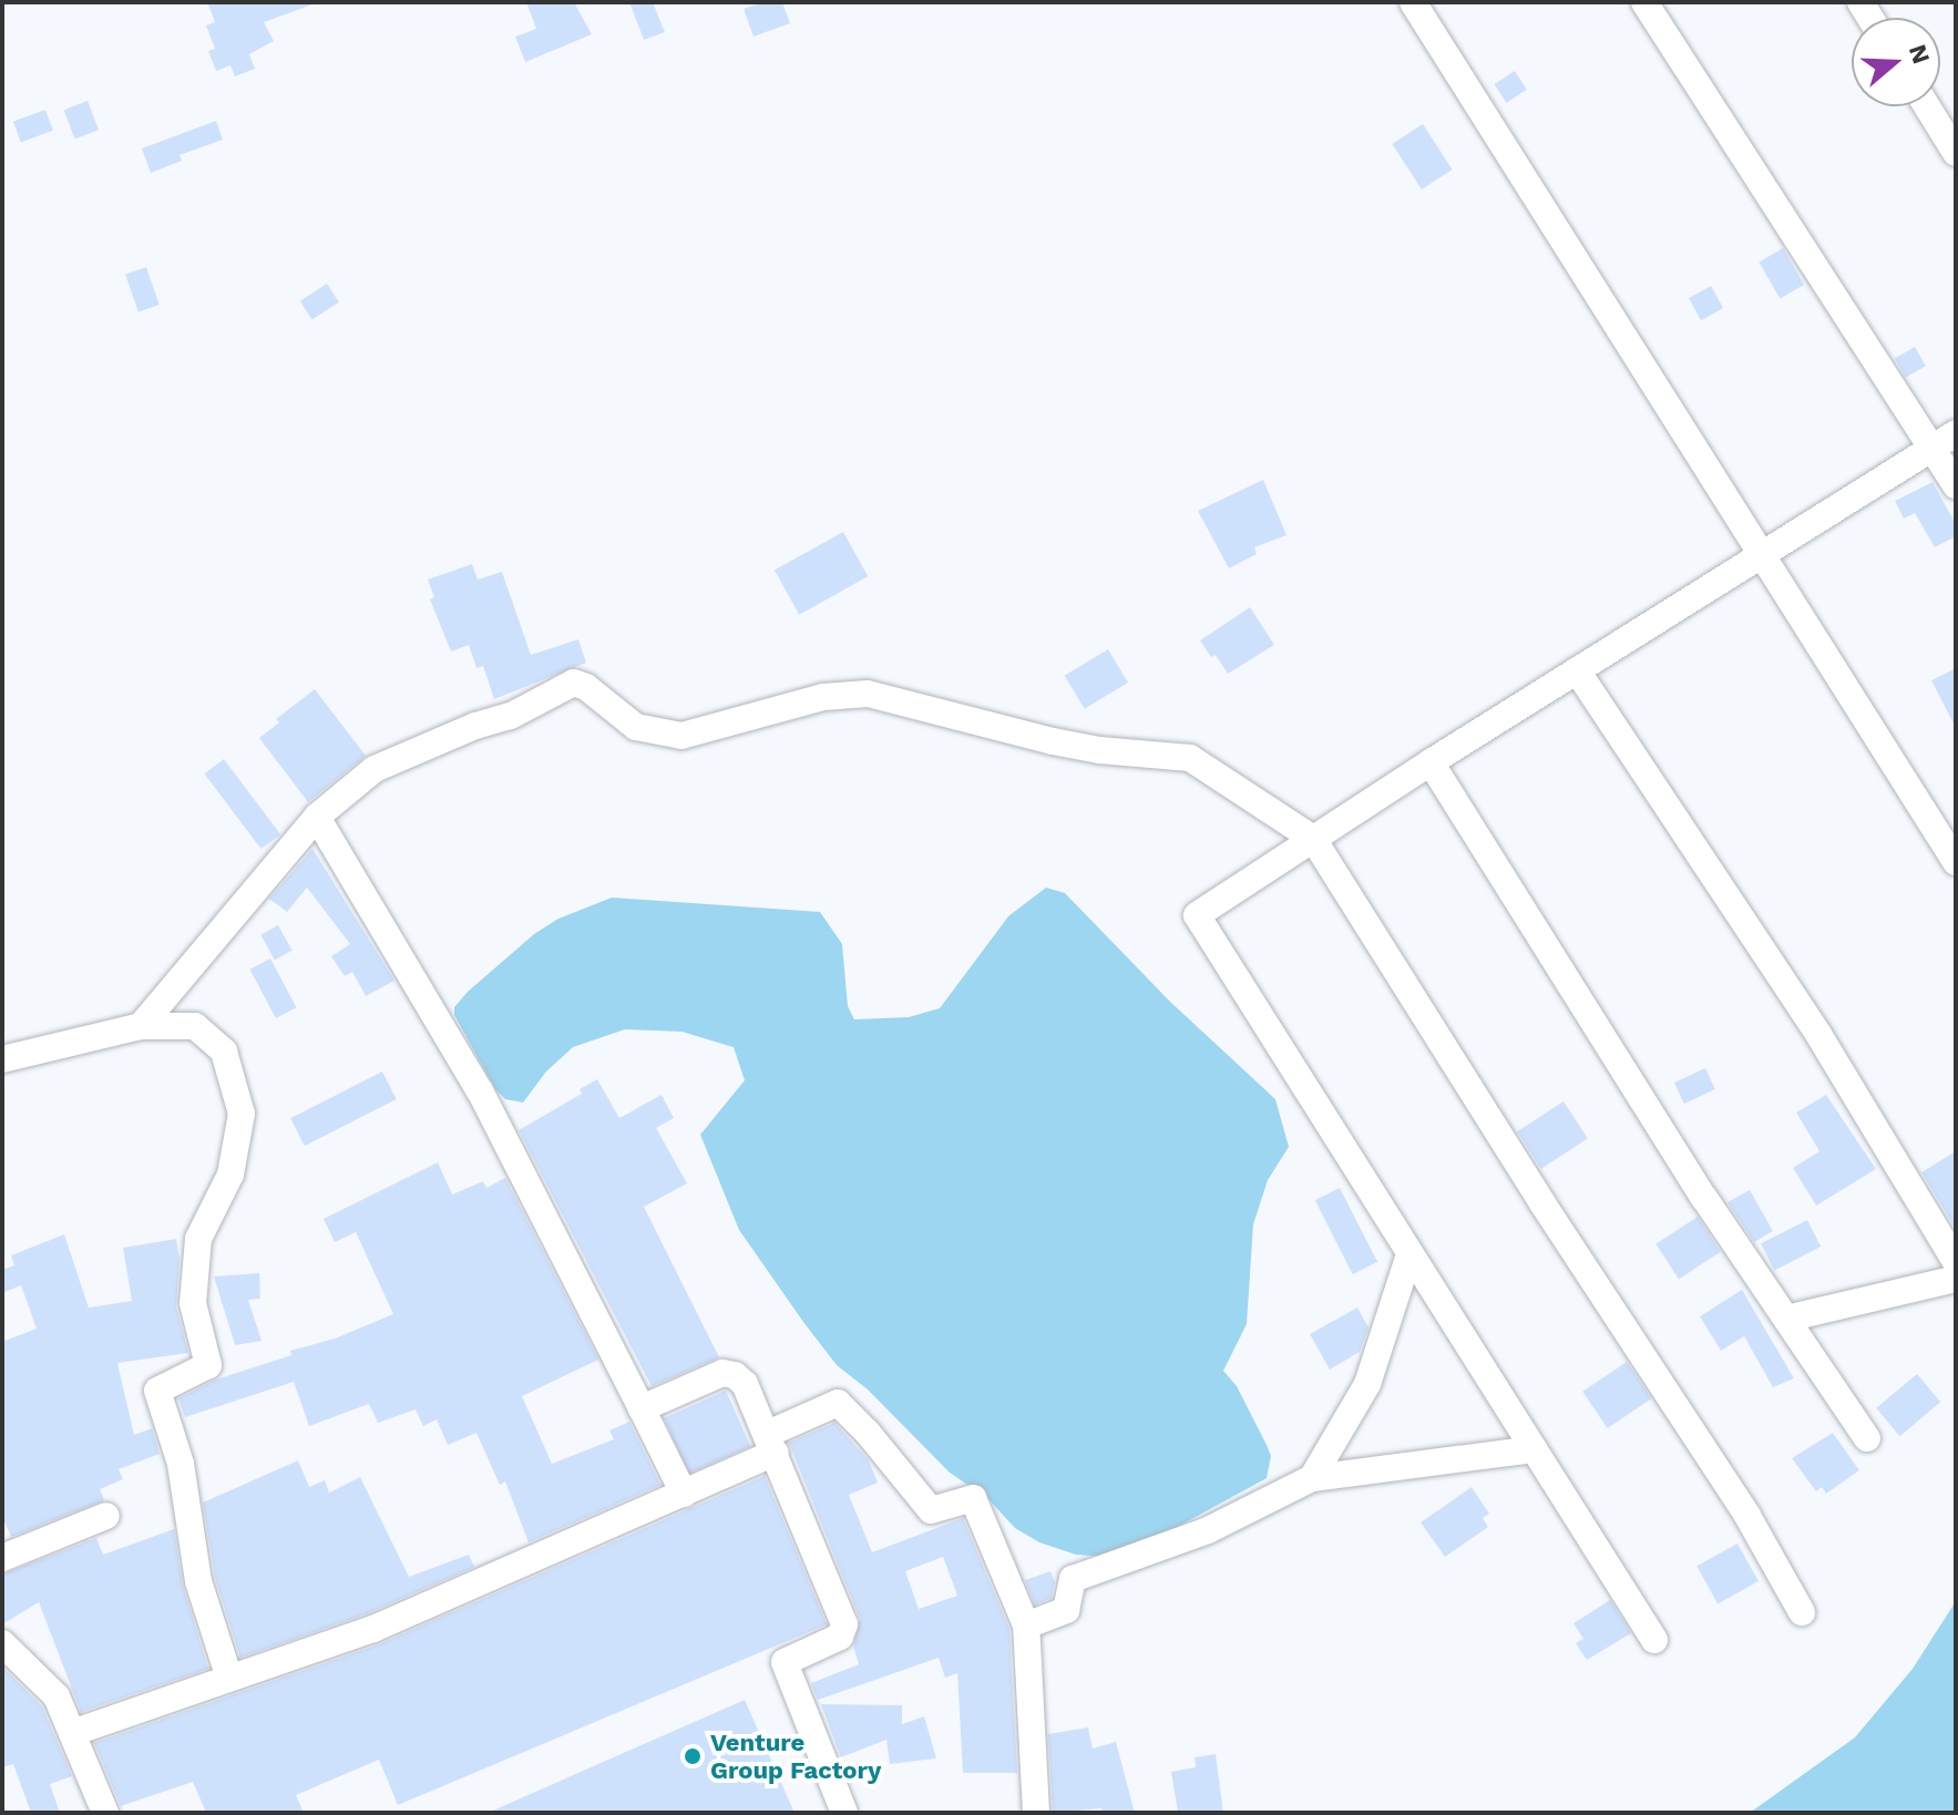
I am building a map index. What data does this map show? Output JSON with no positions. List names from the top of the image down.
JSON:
{
  "places": ["Venture Group Factory"],
  "north": "right"
}
